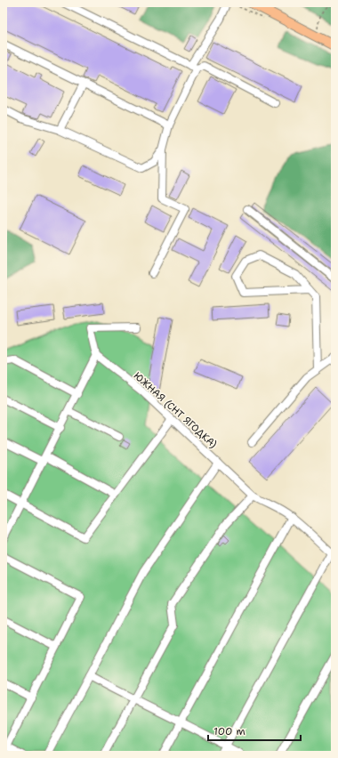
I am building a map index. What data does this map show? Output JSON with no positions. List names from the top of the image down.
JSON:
{
  "streets": {
    "street": ["ЮЖНАЯ (СНТ ЯГОДКА)"]
  },
  "scale_bar": "100 m"
}
